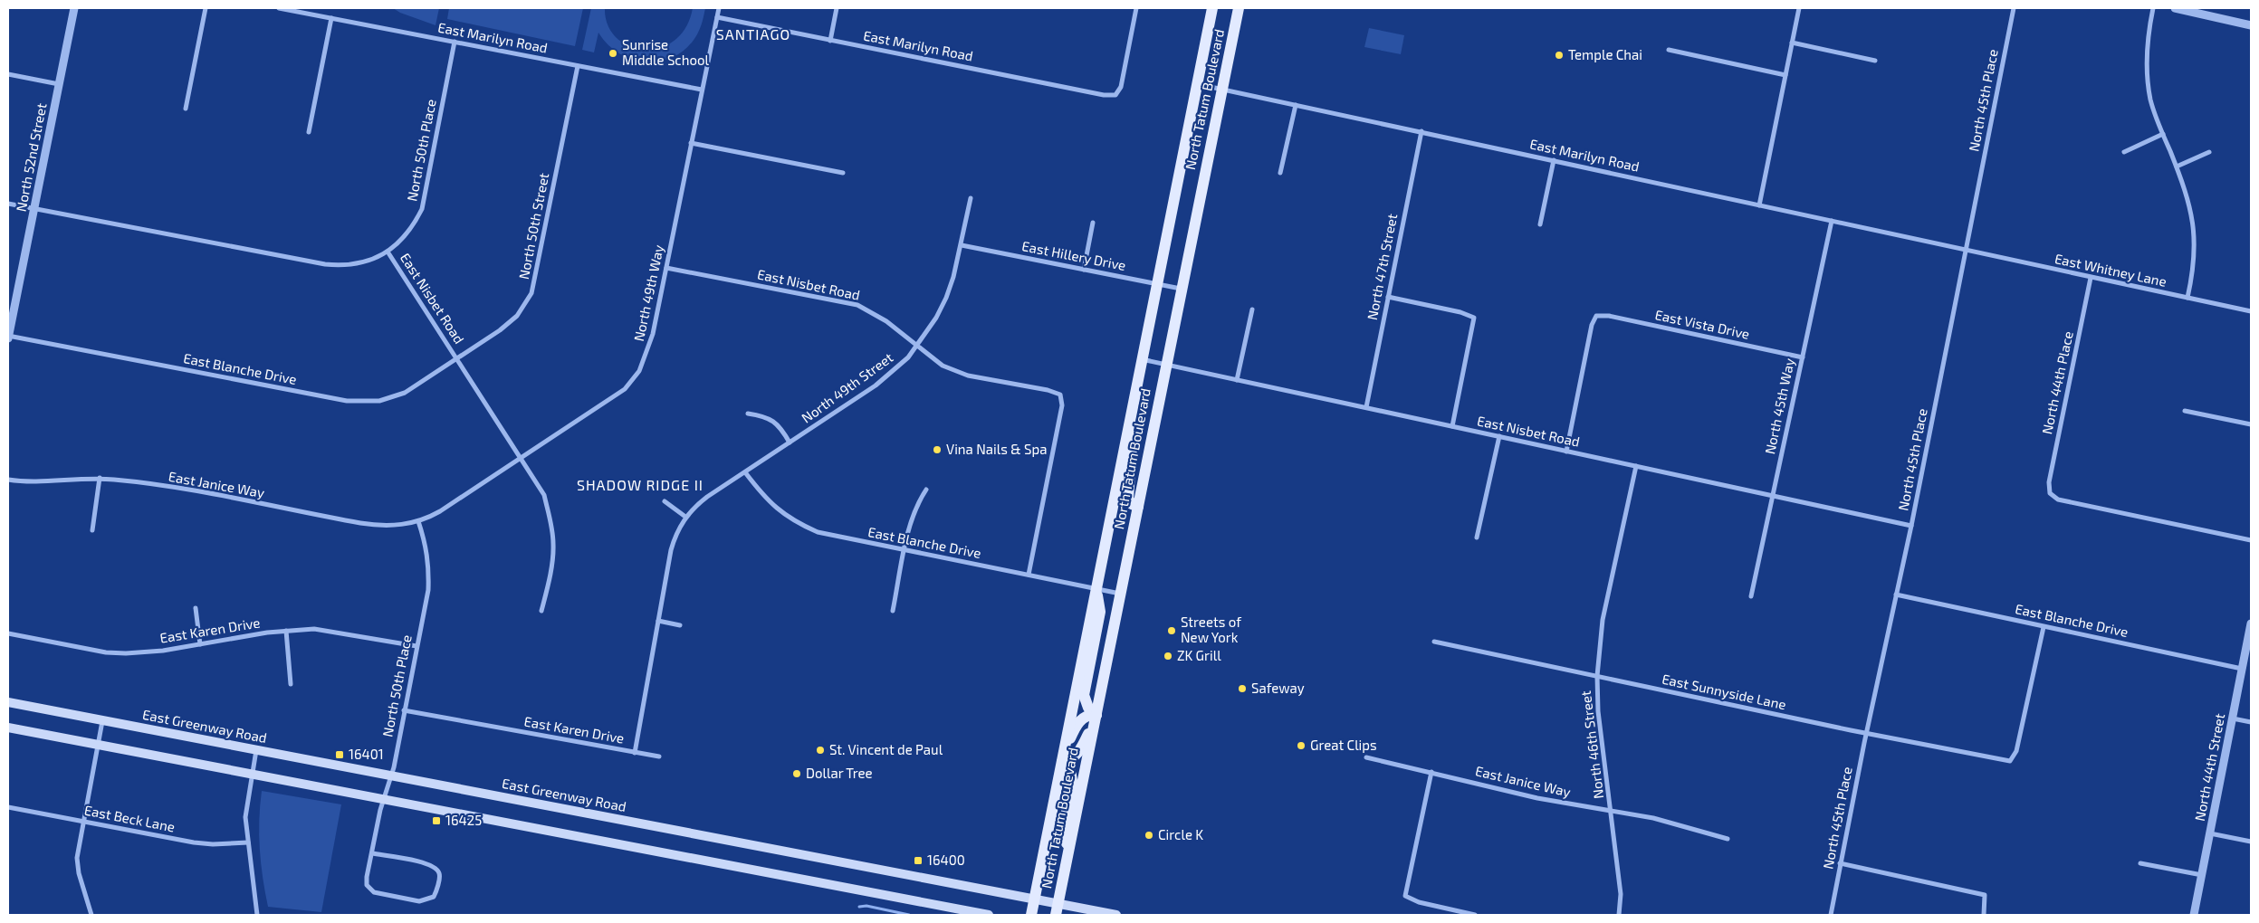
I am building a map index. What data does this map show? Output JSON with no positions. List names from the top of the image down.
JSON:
{
  "streets": {
    "main road": ["North Tatum Boulevard", "East Greenway Road"],
    "street": [
      "East Marilyn Road",
      "North 45th Place",
      "North 50th Place",
      "North 52nd Street",
      "North 50th Street",
      "East Hillery Drive",
      "North 47th Street",
      "East Whitney Lane",
      "East Nisbet Road",
      "North 49th Way",
      "East Vista Drive",
      "East Blanche Drive",
      "North 44th Place",
      "North 49th Street",
      "North 45th Way",
      "East Janice Way",
      "East Karen Drive",
      "East Sunnyside Lane",
      "North 46th Street",
      "North 44th Street",
      "East Beck Lane"
    ]
  },
  "crossings": [
    ["East Marilyn Road", "North Tatum Boulevard"],
    ["East Marilyn Road", "North 45th Place"],
    ["East Marilyn Road", "North 50th Place"],
    ["East Marilyn Road", "North 50th Street"],
    ["East Marilyn Road", "North 47th Street"],
    ["East Marilyn Road", "East Whitney Lane"],
    ["East Marilyn Road", "North 49th Way"],
    ["East Marilyn Road", "North 45th Way"],
    ["North Tatum Boulevard", "East Hillery Drive"],
    ["North Tatum Boulevard", "East Nisbet Road"],
    ["North Tatum Boulevard", "East Blanche Drive"],
    ["North Tatum Boulevard", "East Greenway Road"],
    ["North 45th Place", "East Whitney Lane"],
    ["North 45th Place", "East Nisbet Road"],
    ["North 45th Place", "East Blanche Drive"],
    ["North 45th Place", "East Sunnyside Lane"],
    ["North 50th Place", "East Nisbet Road"],
    ["North 50th Place", "North 49th Way"],
    ["North 50th Place", "East Janice Way"],
    ["North 50th Place", "East Karen Drive"],
    ["North 50th Place", "East Greenway Road"],
    ["North 52nd Street", "East Nisbet Road"],
    ["North 52nd Street", "East Blanche Drive"],
    ["North 50th Street", "East Nisbet Road"],
    ["North 50th Street", "East Blanche Drive"],
    ["East Hillery Drive", "North 49th Street"],
    ["North 47th Street", "East Nisbet Road"],
    ["East Whitney Lane", "North 44th Place"],
    ["East Nisbet Road", "North 49th Way"],
    ["East Nisbet Road", "East Vista Drive"],
    ["East Nisbet Road", "East Blanche Drive"],
    ["East Nisbet Road", "North 49th Street"],
    ["East Nisbet Road", "North 45th Way"],
    ["East Nisbet Road", "North 46th Street"],
    ["North 49th Way", "East Janice Way"],
    ["East Vista Drive", "North 45th Way"],
    ["East Blanche Drive", "North 49th Street"],
    ["East Blanche Drive", "East Sunnyside Lane"],
    ["East Blanche Drive", "North 44th Street"],
    ["North 49th Street", "East Karen Drive"],
    ["East Janice Way", "North 46th Street"],
    ["East Sunnyside Lane", "North 46th Street"]
  ],
  "districts": ["SANTIAGO", "SHADOW RIDGE II"],
  "places": {
    "other": [
      "Sunrise Middle School",
      "Temple Chai",
      "Vina Nails & Spa",
      "Streets of New York",
      "ZK Grill",
      "Safeway",
      "Great Clips",
      "St. Vincent de Paul",
      "Dollar Tree",
      "Circle K"
    ],
    "transit": ["16401", "16425", "16400"]
  }
}
